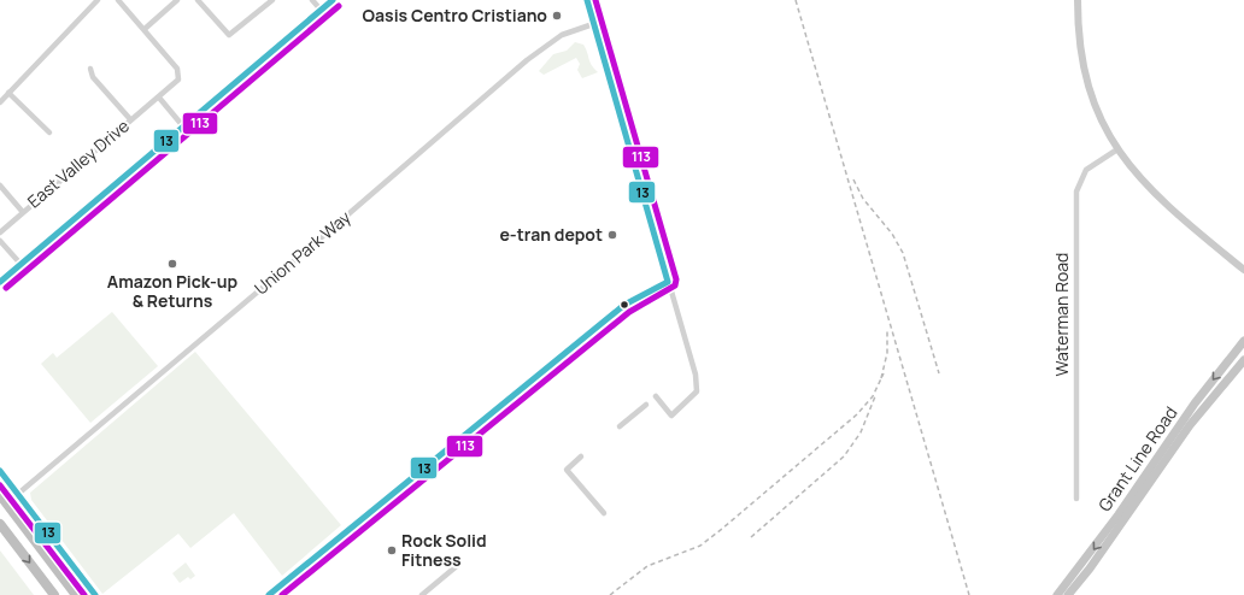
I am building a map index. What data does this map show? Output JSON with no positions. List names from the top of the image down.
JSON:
{
  "streets": {
    "main road": ["Grant Line Road"],
    "street": ["East Valley Drive", "Union Park Way", "Waterman Road"]
  },
  "places": [
    "Oasis Centro Cristiano",
    "e-tran depot",
    "Amazon Pick-up & Returns",
    "Rock Solid Fitness"
  ],
  "lines": ["transit line 13", "transit line 113"]
}
